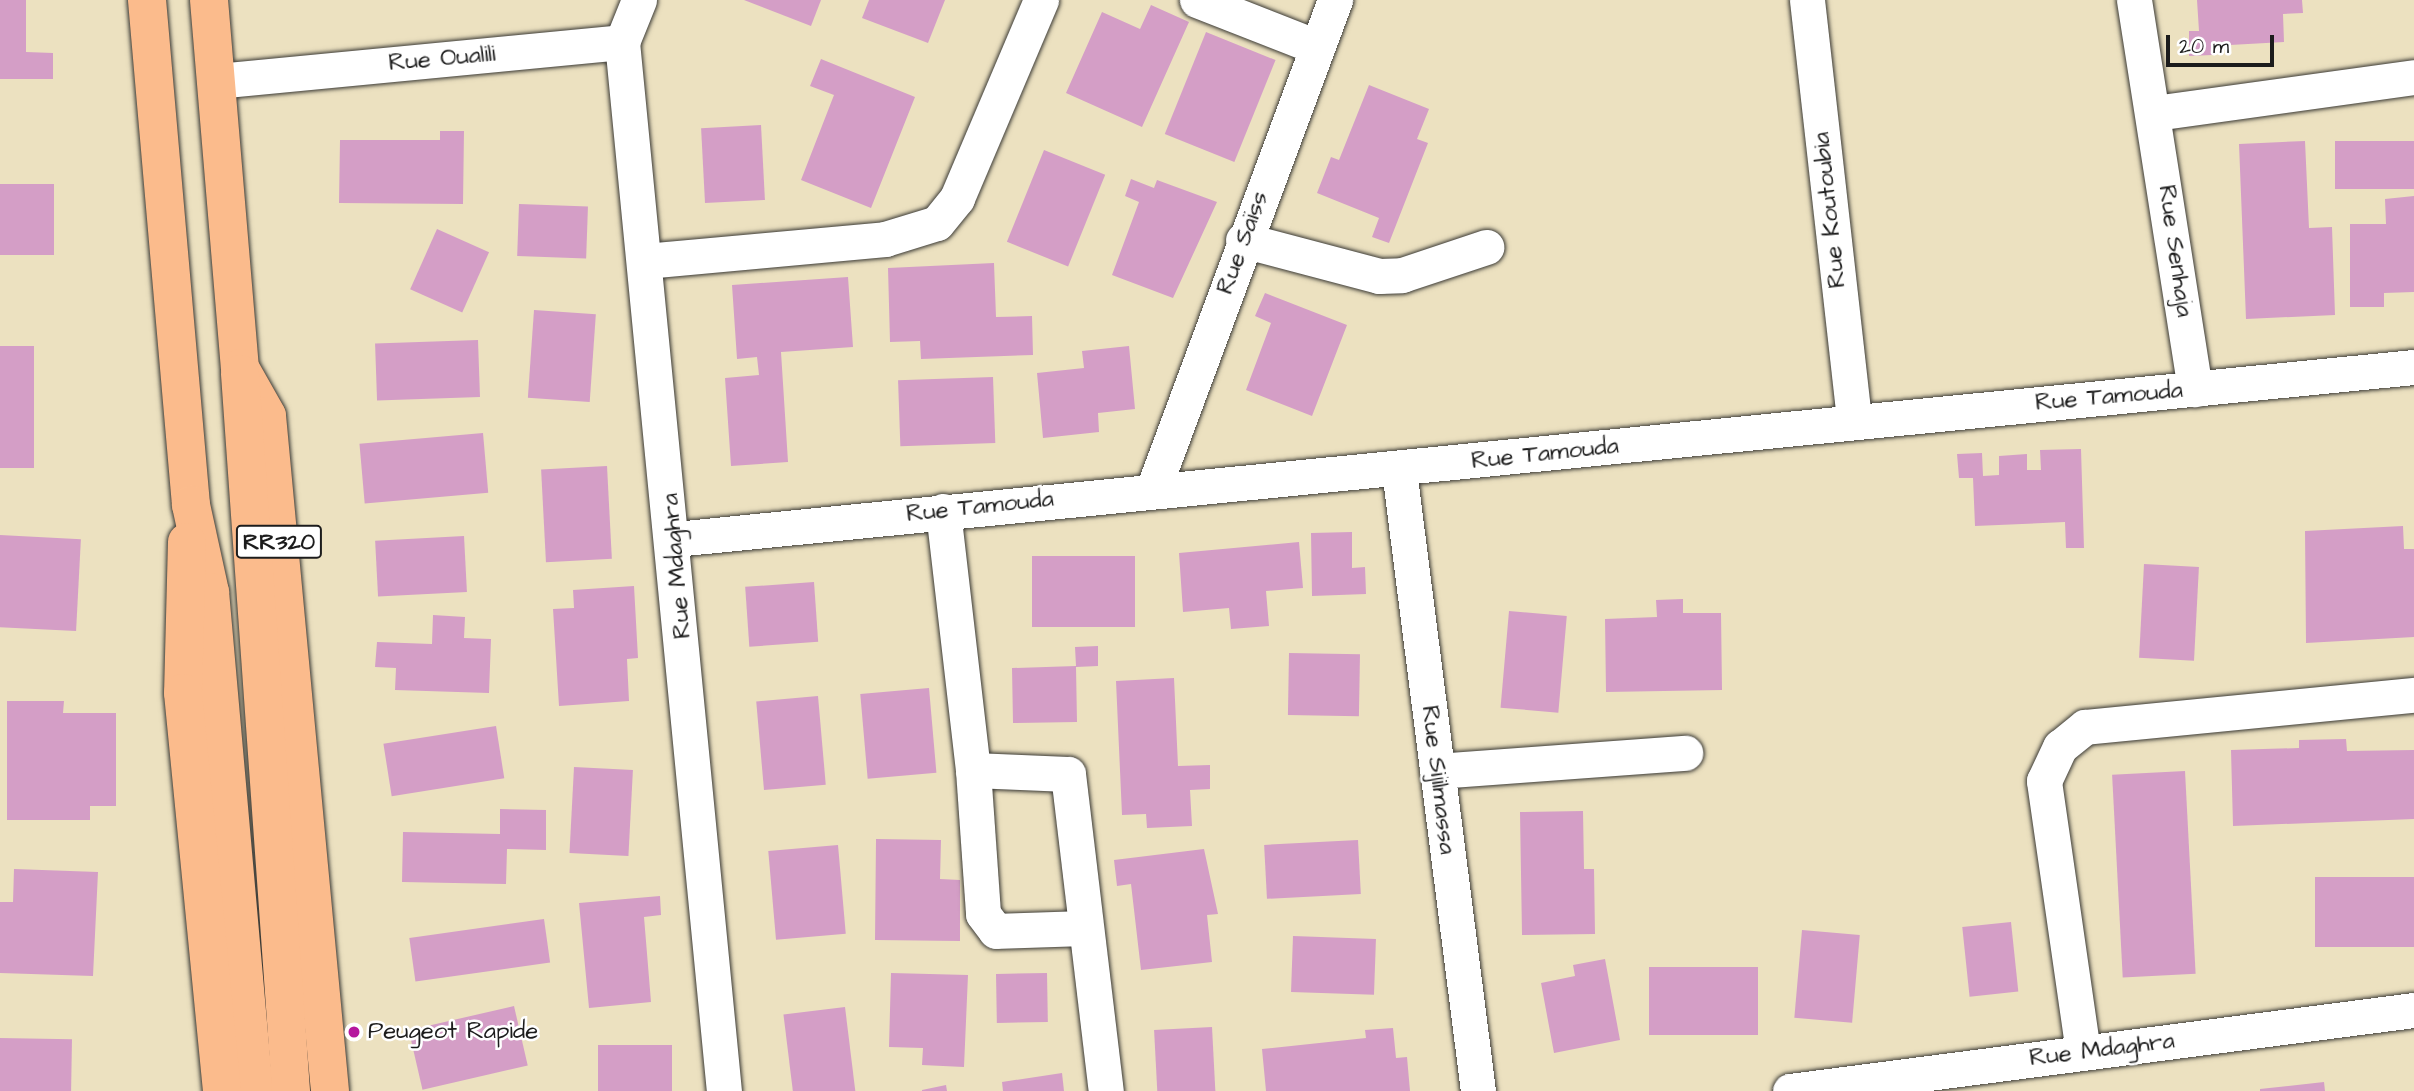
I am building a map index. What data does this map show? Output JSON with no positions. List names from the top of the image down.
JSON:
{
  "streets": {
    "main road": ["RR320"],
    "street": [
      "Rue Oualili",
      "Rue Koutoubia",
      "Rue Saïss",
      "Rue Senhaja",
      "Rue Tamouda",
      "Rue Mdaghra",
      "Rue Sijilmassa"
    ]
  },
  "crossings": [
    ["Rue Oualili", "RR320"],
    ["Rue Oualili", "Rue Mdaghra"],
    ["Rue Koutoubia", "Rue Tamouda"],
    ["Rue Saïss", "Rue Tamouda"],
    ["Rue Senhaja", "Rue Tamouda"],
    ["Rue Tamouda", "Rue Mdaghra"],
    ["Rue Tamouda", "Rue Sijilmassa"]
  ],
  "places": ["Peugeot Rapide"],
  "scale_bar": "20 m"
}
